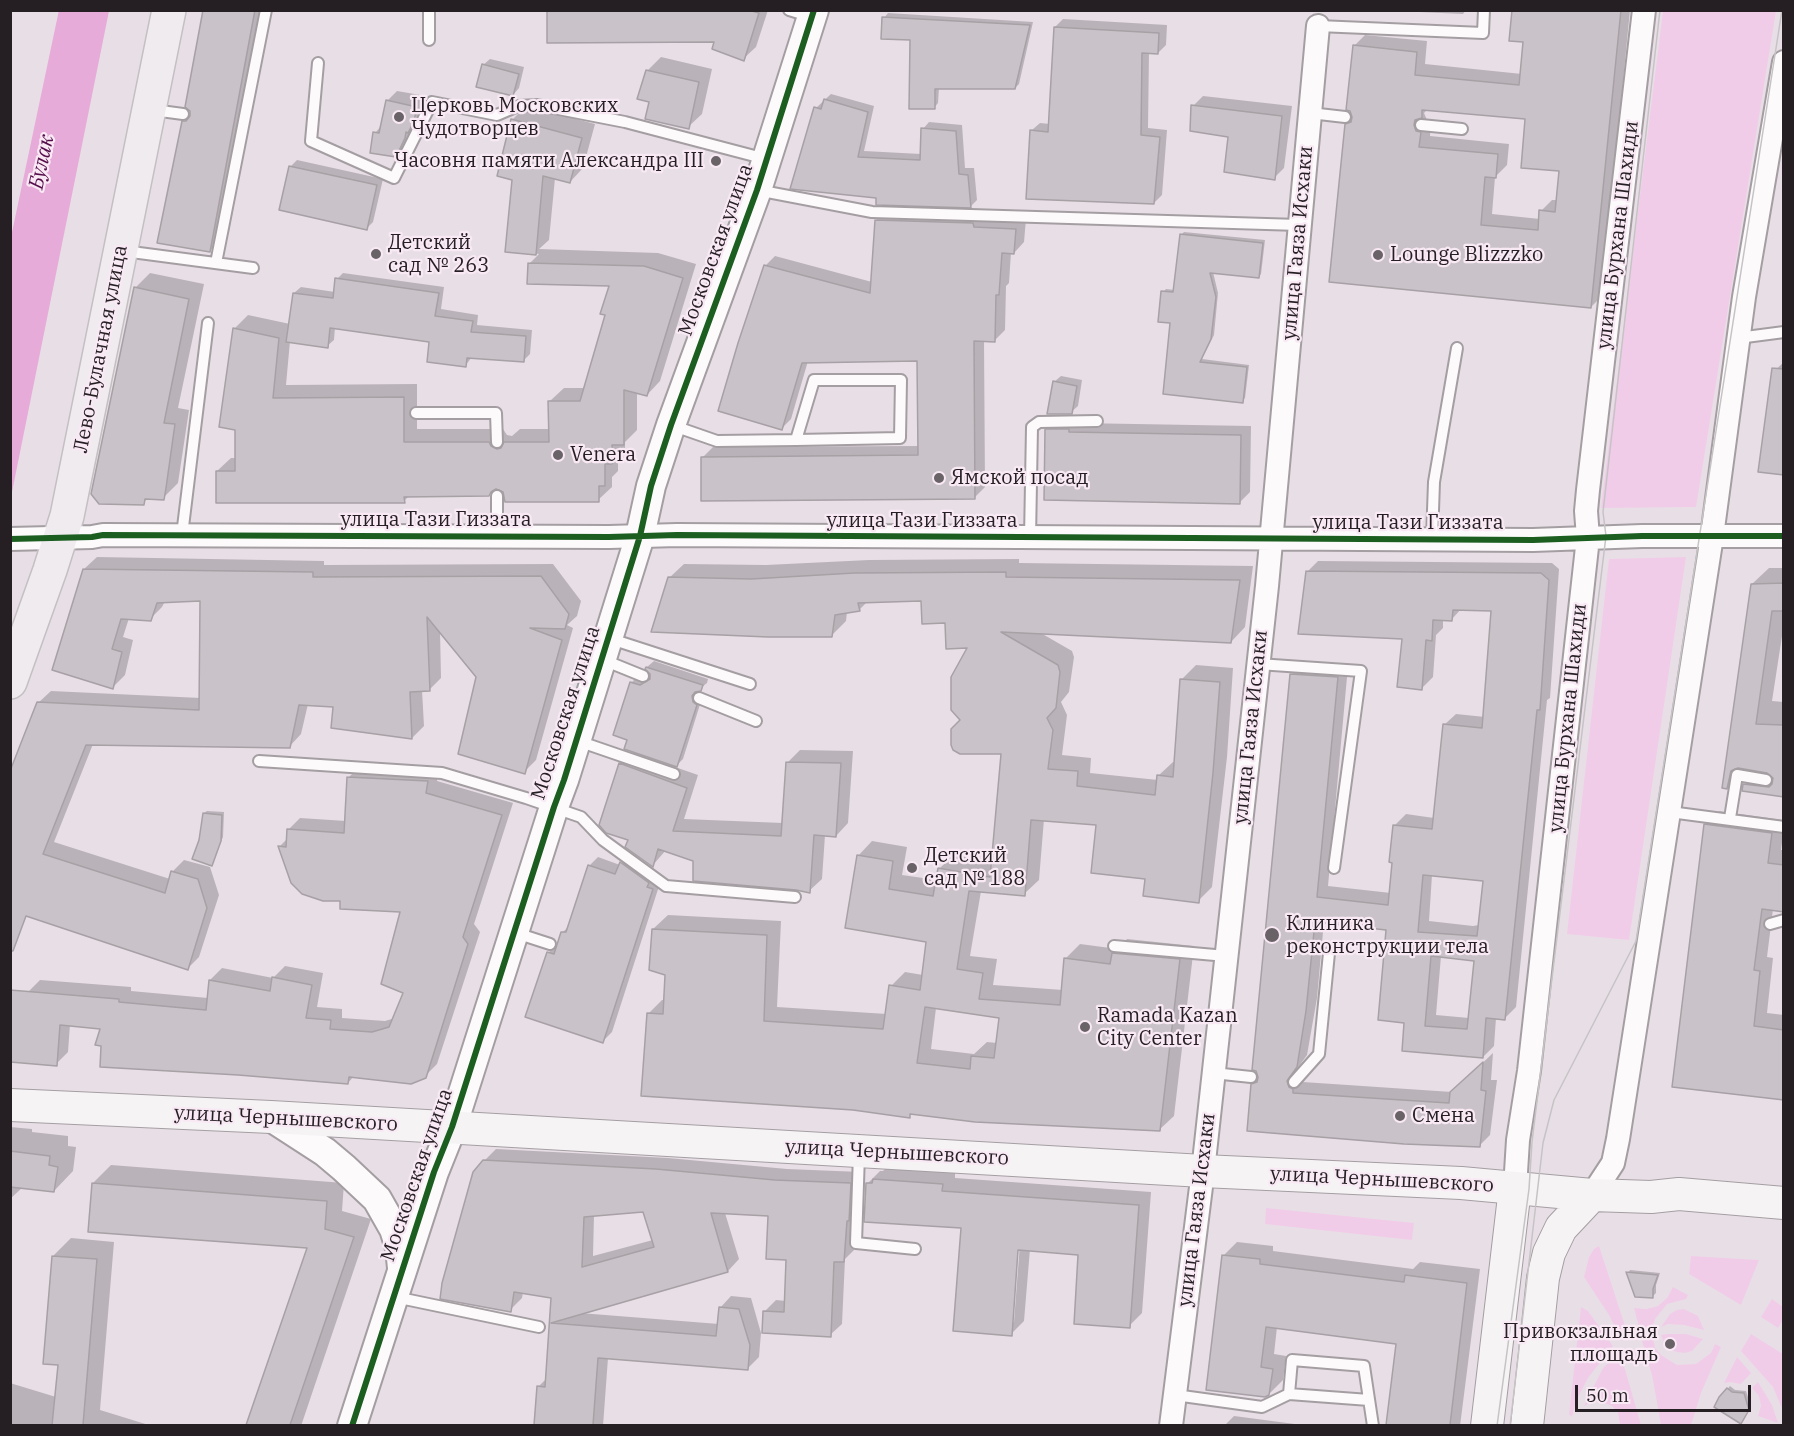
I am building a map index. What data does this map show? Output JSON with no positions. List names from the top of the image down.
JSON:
{
  "streets": {
    "main road": ["улица Бурхана Шахиди", "Лево-Булачная улица", "улица Чернышевского"],
    "street": ["улица Гаяза Исхаки", "Московская улица", "улица Тази Гиззата"]
  },
  "crossings": [
    ["улица Бурхана Шахиди", "улица Тази Гиззата"],
    ["улица Бурхана Шахиди", "улица Чернышевского"],
    ["улица Гаяза Исхаки", "улица Тази Гиззата"],
    ["улица Гаяза Исхаки", "улица Чернышевского"],
    ["Московская улица", "улица Тази Гиззата"],
    ["Московская улица", "улица Чернышевского"],
    ["Лево-Булачная улица", "улица Тази Гиззата"]
  ],
  "water": ["Булак"],
  "places": [
    "Церковь Московских Чудотворцев",
    "Часовня памяти Александра III",
    "Детский сад № 263",
    "Lounge Blizzzko",
    "Venera",
    "Ямской посад",
    "Детский сад № 188",
    "Клиника реконструкции тела",
    "Ramada Kazan City Center",
    "Смена",
    "Привокзальная площадь"
  ],
  "scale_bar": "50 m"
}
